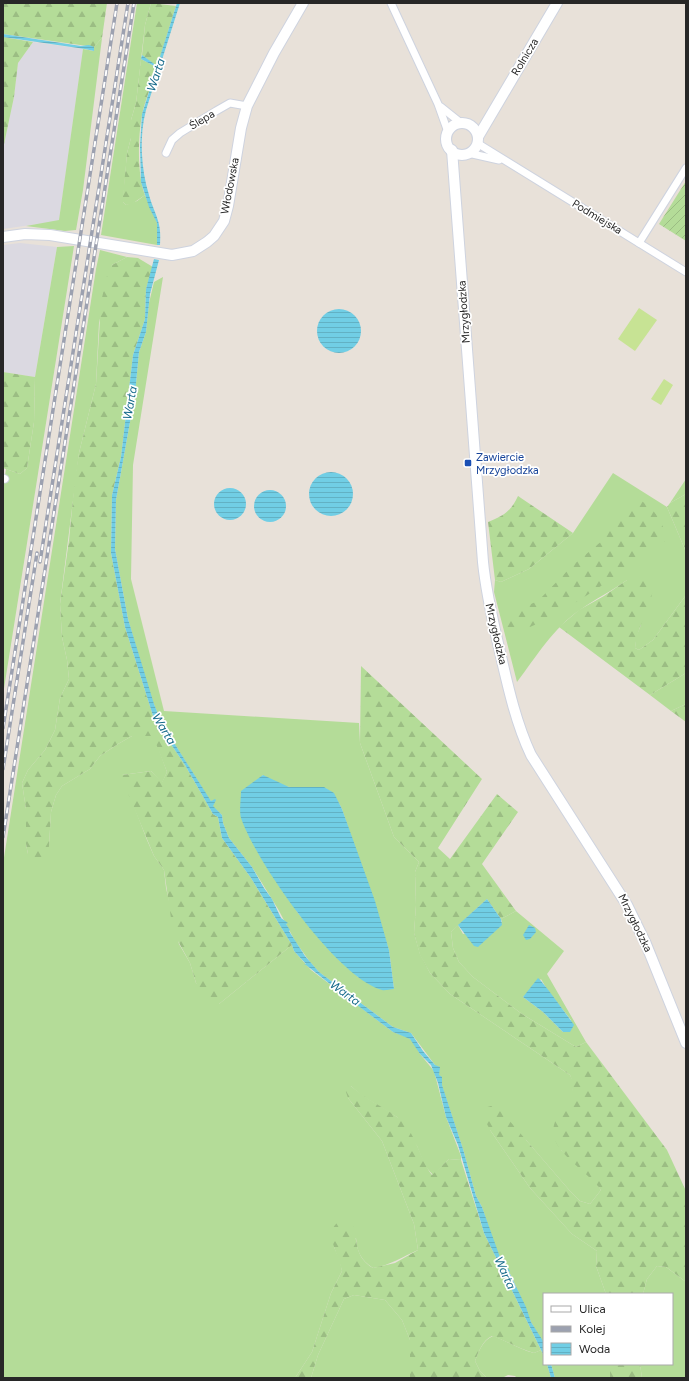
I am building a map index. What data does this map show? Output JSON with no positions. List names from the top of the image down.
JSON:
{
  "streets": {
    "street": [
      "Rolnicza",
      "Ślepa",
      "Włodowska",
      "Podmiejska",
      "Mrzygłodzka"
    ]
  },
  "crossings": [
    ["Rolnicza", "Podmiejska"],
    ["Rolnicza", "Mrzygłodzka"],
    ["Ślepa", "Włodowska"],
    ["Podmiejska", "Mrzygłodzka"]
  ],
  "water": ["Warta"],
  "places": {
    "transit": ["Zawiercie Mrzygłodzka"]
  },
  "legend": ["Ulica", "Kolej", "Woda"]
}
